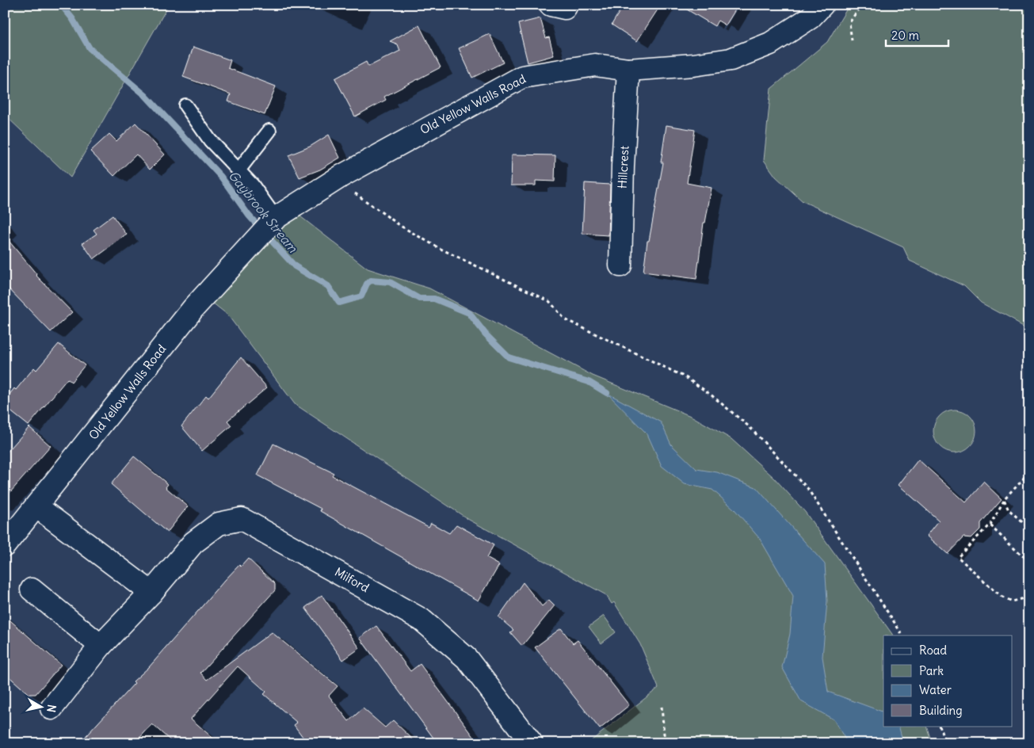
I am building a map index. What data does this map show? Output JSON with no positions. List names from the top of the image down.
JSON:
{
  "streets": {
    "street": ["Old Yellow Walls Road", "Hillcrest", "Milford"]
  },
  "crossings": [
    ["Old Yellow Walls Road", "Hillcrest"]
  ],
  "water": ["Gaybrook Stream"],
  "legend": [
    "Road",
    "Park",
    "Water",
    "Building"
  ],
  "scale_bar": "20 m",
  "north": "right"
}
